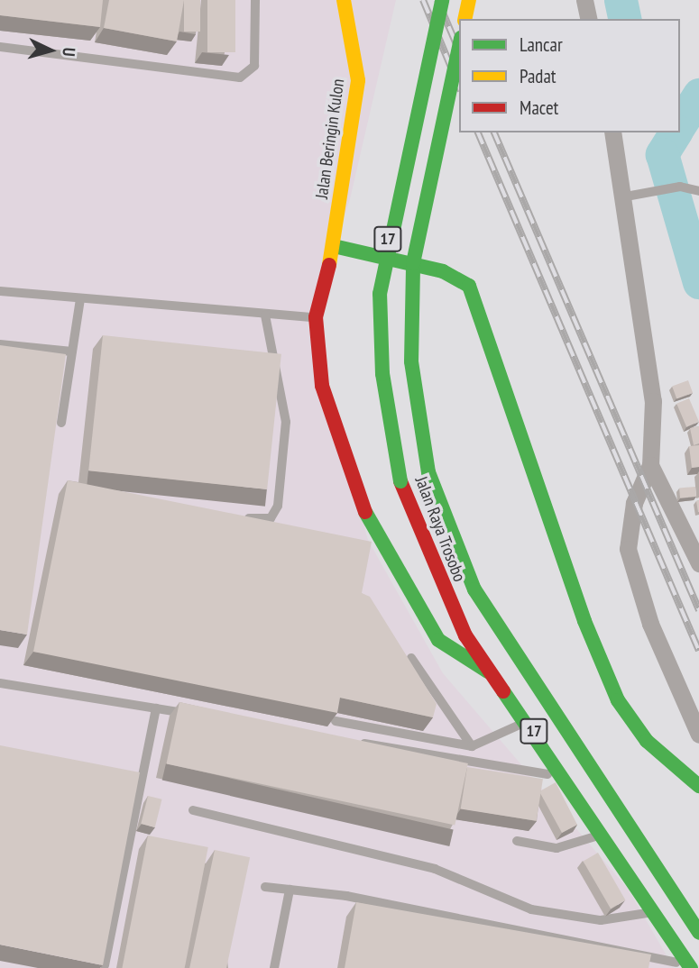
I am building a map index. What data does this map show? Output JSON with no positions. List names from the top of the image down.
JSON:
{
  "streets": {
    "main road": ["Jalan Beringin Kulon", "17", "Jalan Raya Trosobo"]
  },
  "crossings": [
    ["Jalan Beringin Kulon", "Jalan Raya Trosobo"]
  ],
  "legend": ["Lancar", "Padat", "Macet"],
  "north": "right"
}
